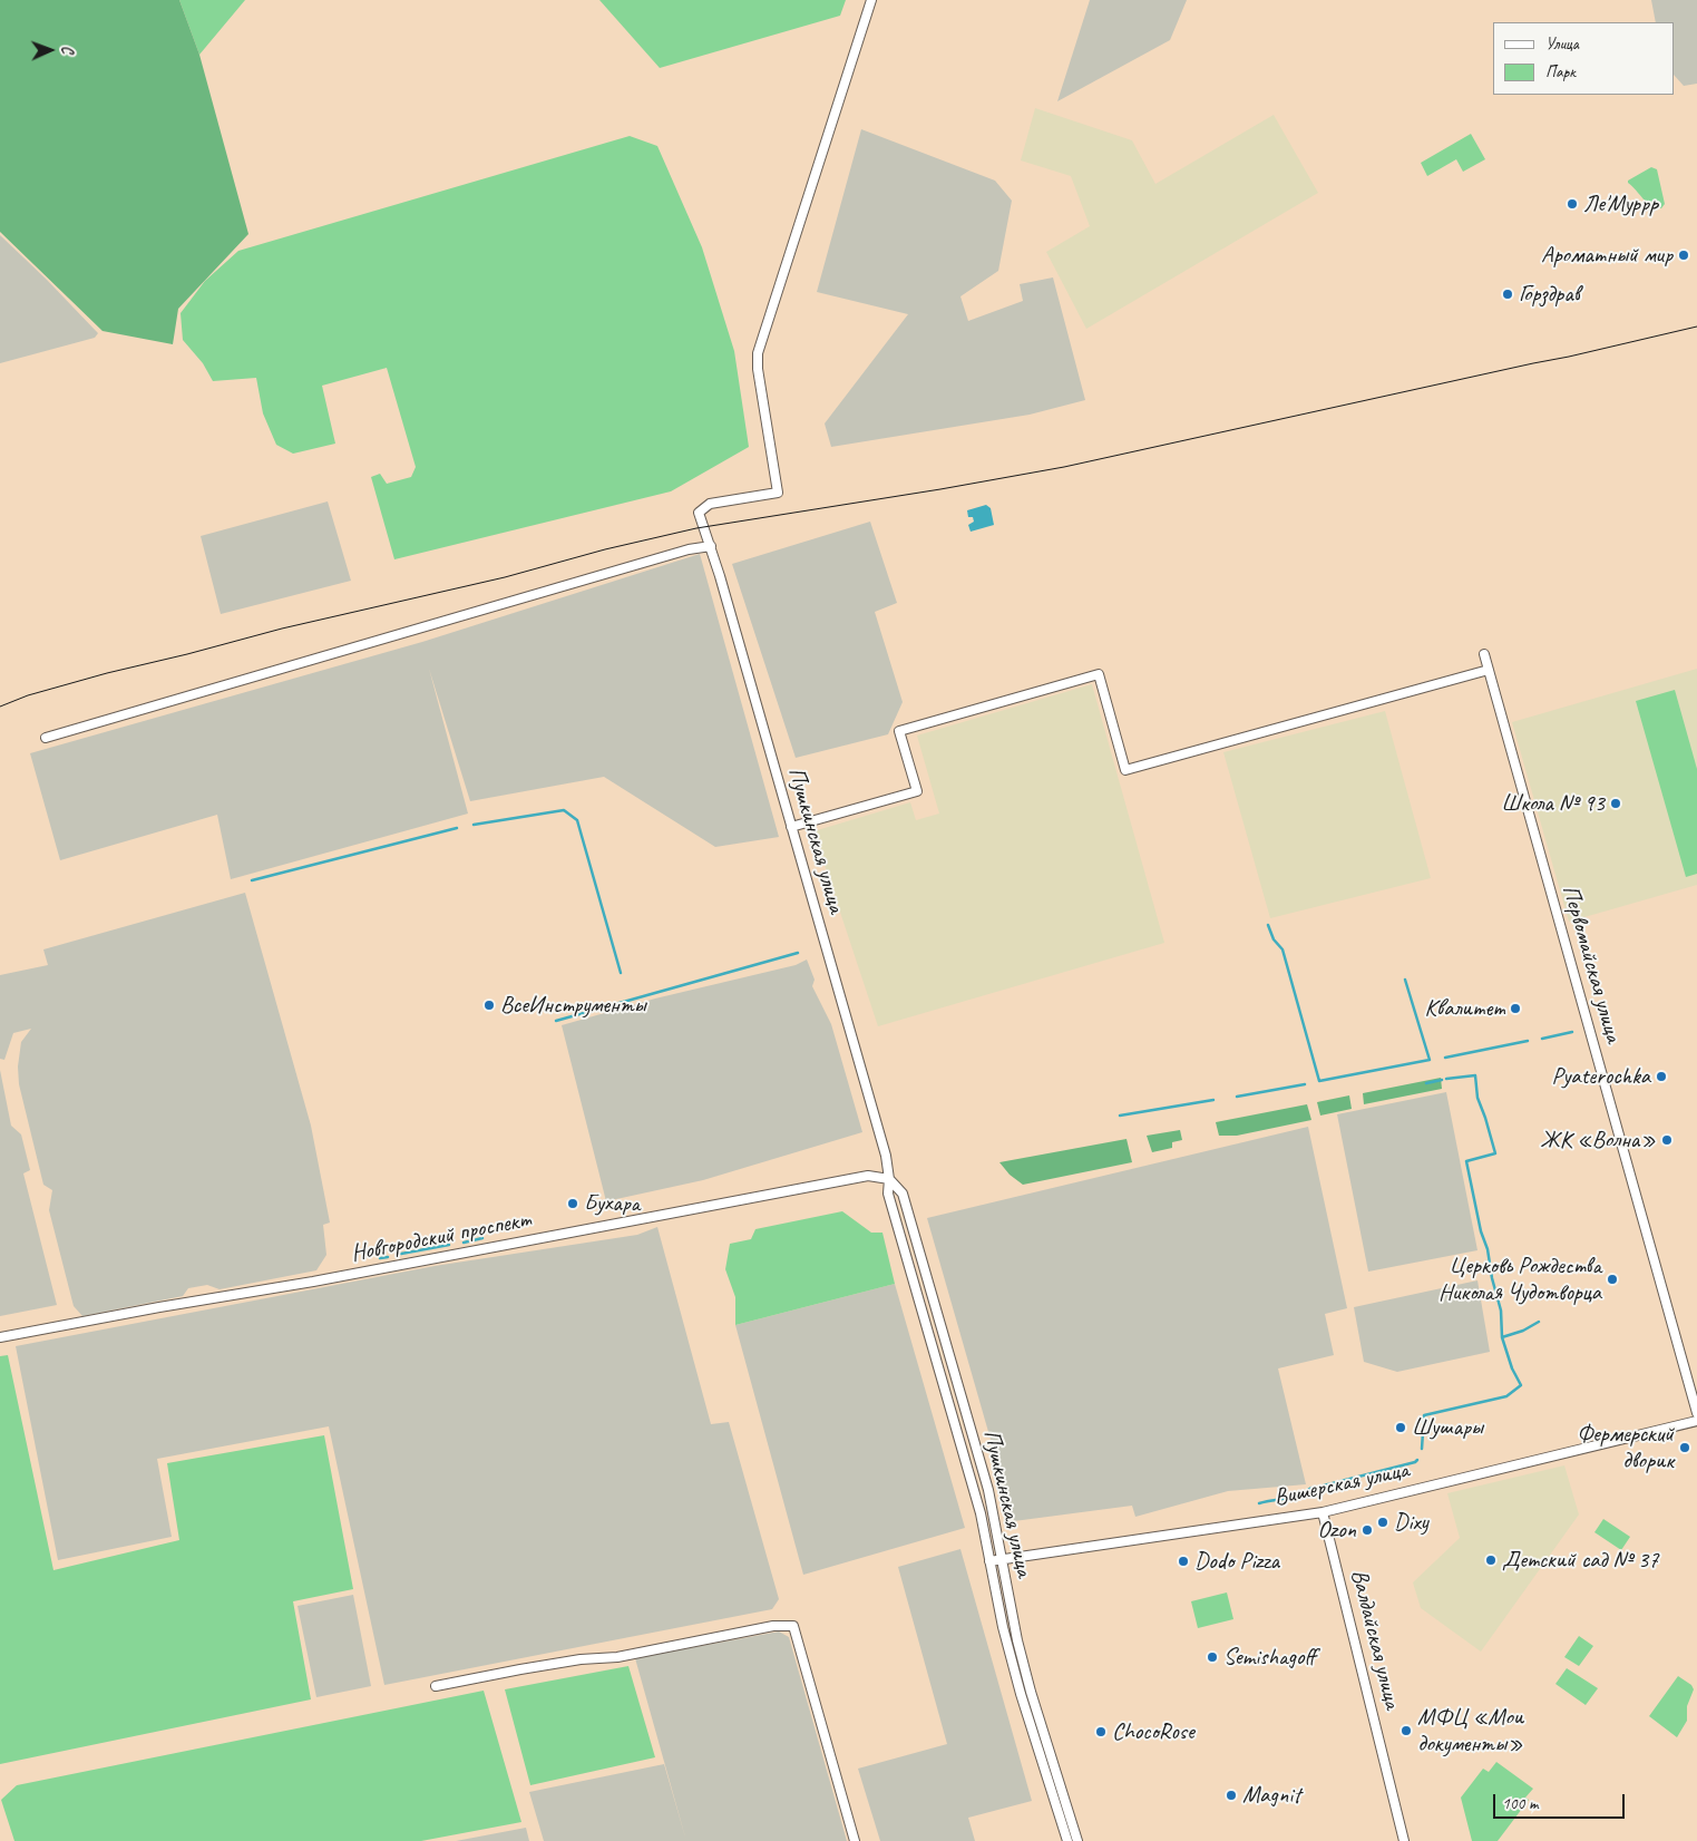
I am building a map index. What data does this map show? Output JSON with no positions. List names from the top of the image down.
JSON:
{
  "streets": {
    "street": [
      "Пушкинская улица",
      "Первомайская улица",
      "Новгородский проспект",
      "Вишерская улица",
      "Валдайская улица"
    ]
  },
  "crossings": [
    ["Пушкинская улица", "Новгородский проспект"],
    ["Пушкинская улица", "Вишерская улица"],
    ["Вишерская улица", "Валдайская улица"]
  ],
  "places": [
    "Ле'Муррр",
    "Ароматный мир",
    "Горздрав",
    "Школа № 93",
    "ВсеИнструменты",
    "Квалитет",
    "Pyaterochka",
    "ЖК «Волна»",
    "Бухара",
    "Церковь Рождества Николая Чудотворца",
    "Шушары",
    "Фермерский дворик",
    "Dixy",
    "Ozon",
    "Детский сад № 37",
    "Dodo Pizza",
    "Semishagoff",
    "МФЦ «Мои документы»",
    "ChocoRose",
    "Magnit"
  ],
  "legend": ["Улица", "Парк"],
  "scale_bar": "100 m",
  "north": "right"
}
